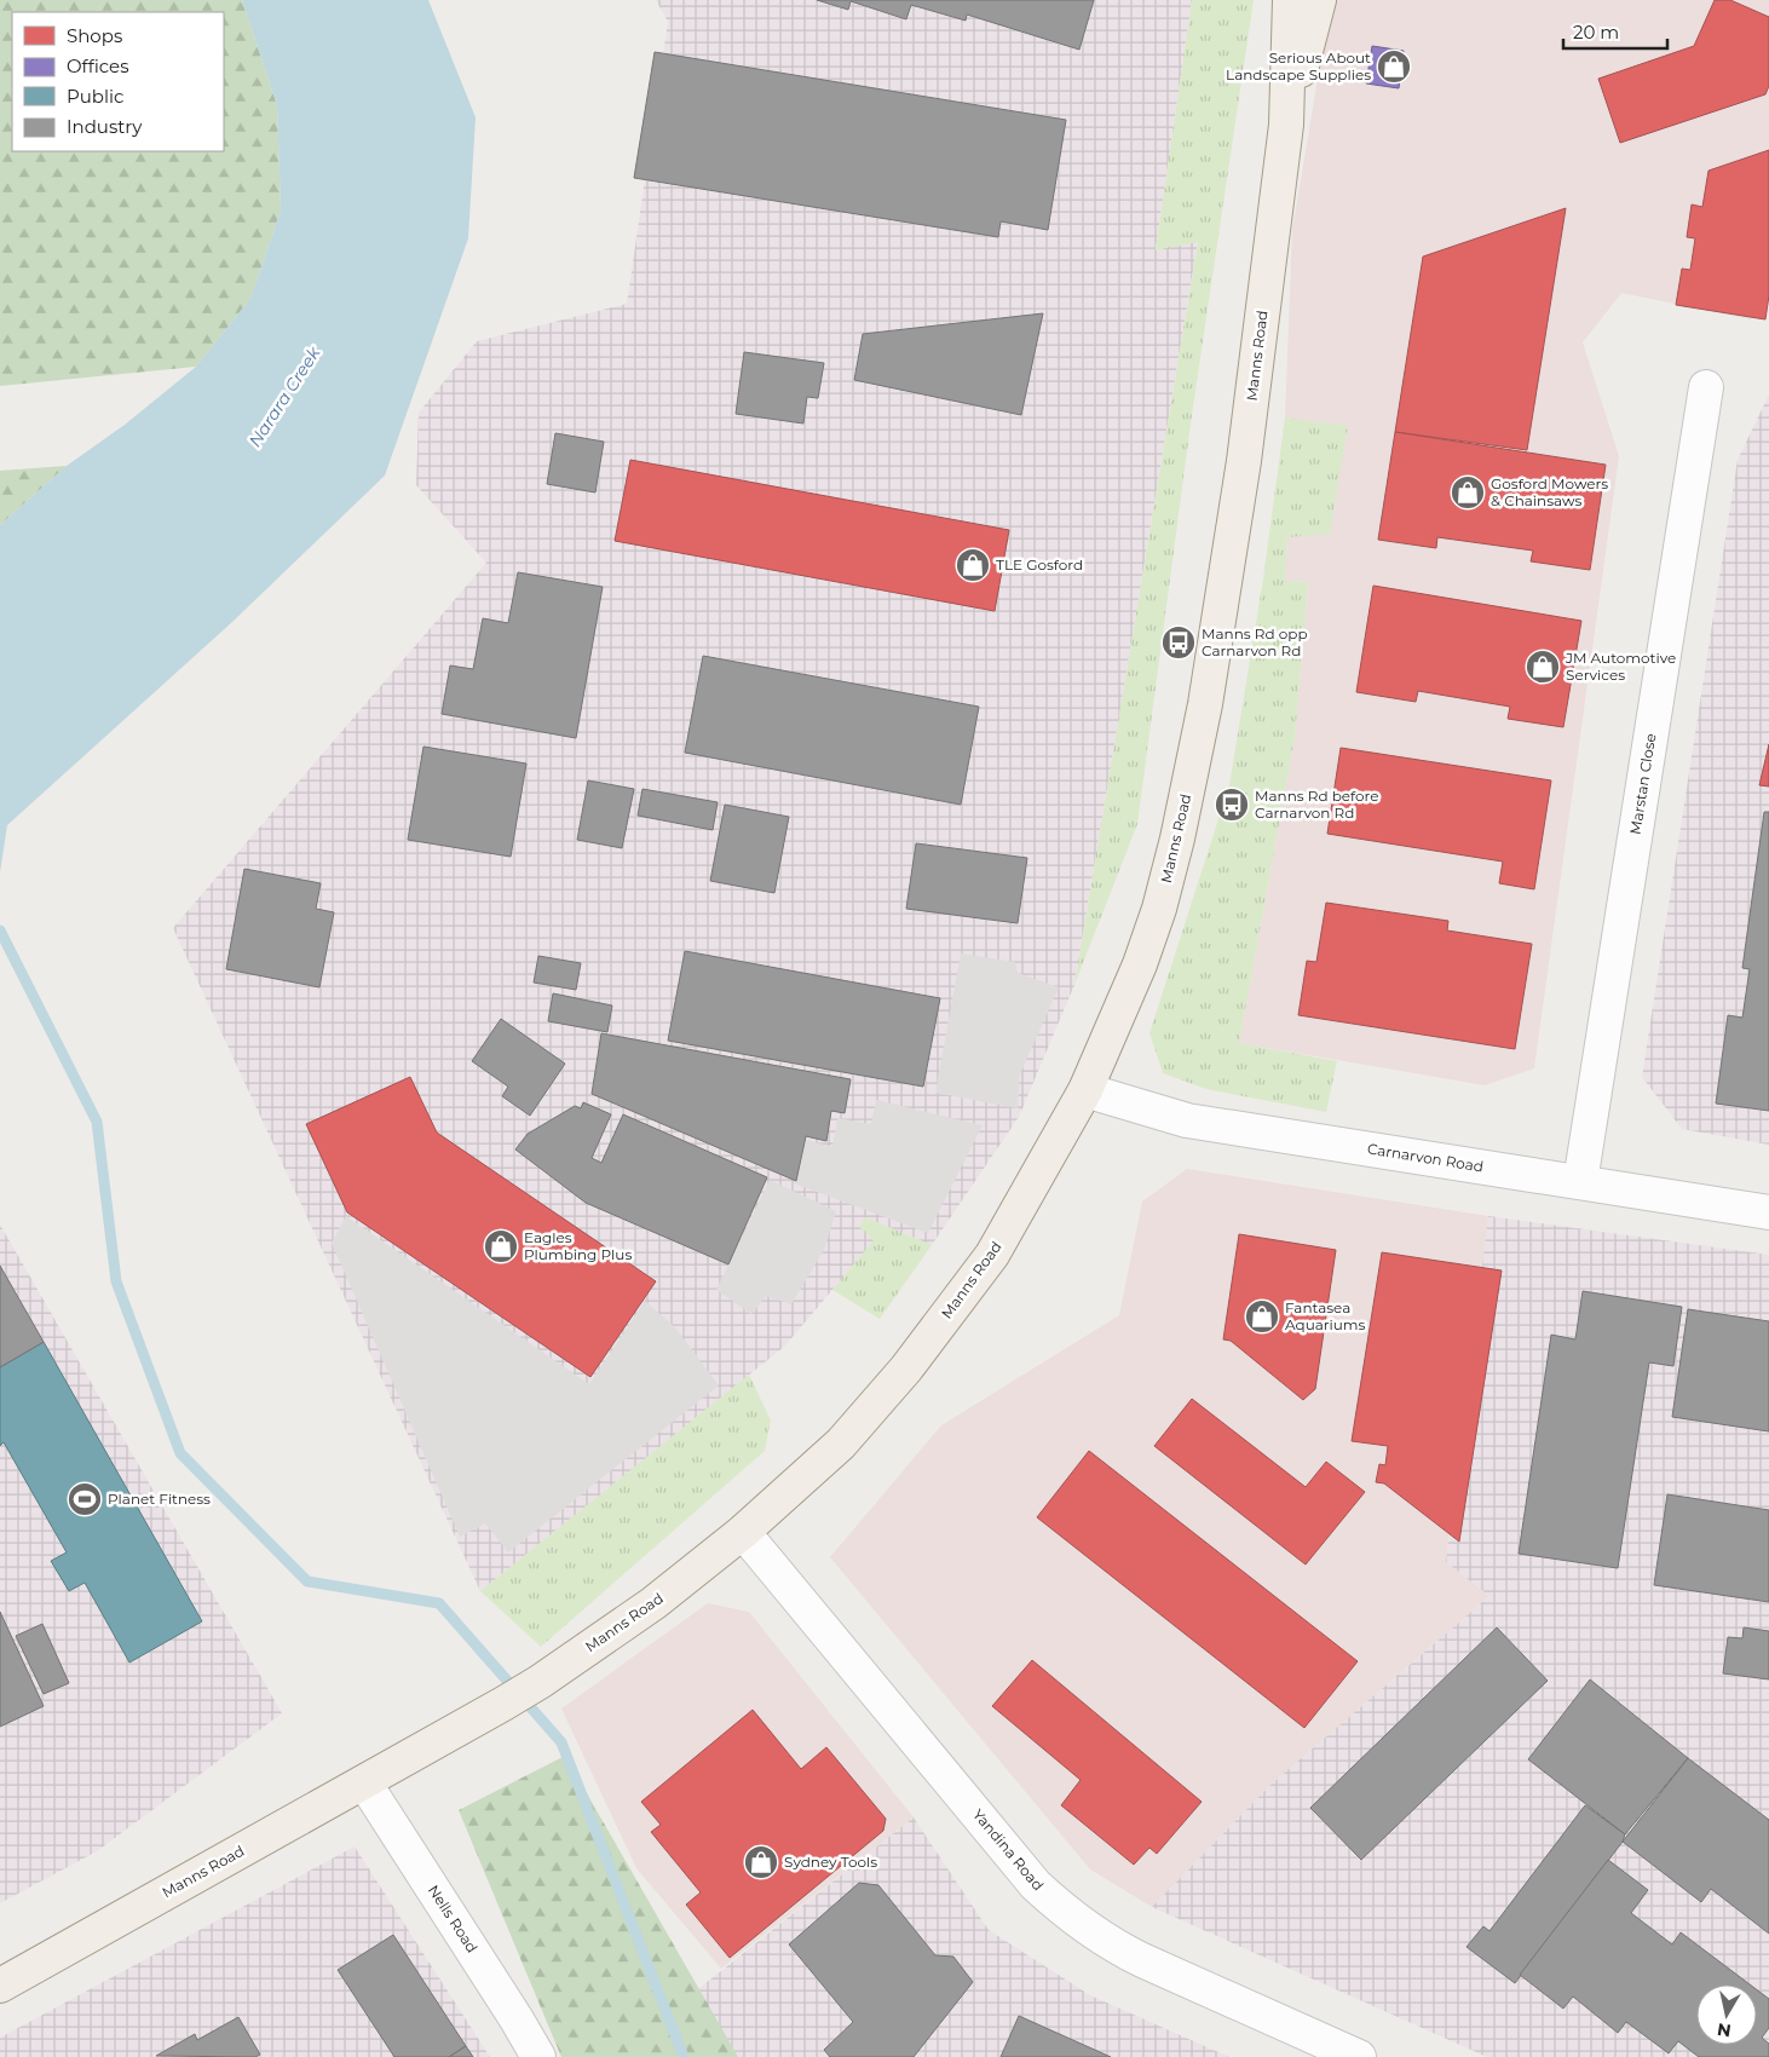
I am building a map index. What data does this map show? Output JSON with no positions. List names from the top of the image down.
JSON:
{
  "streets": {
    "main road": ["Manns Road"],
    "street": [
      "Marstan Close",
      "Carnarvon Road",
      "Yandina Road",
      "Nells Road"
    ]
  },
  "crossings": [
    ["Manns Road", "Carnarvon Road"],
    ["Manns Road", "Yandina Road"],
    ["Manns Road", "Nells Road"],
    ["Marstan Close", "Carnarvon Road"]
  ],
  "water": ["Narara Creek"],
  "places": {
    "shop": [
      "Serious About Landscape Supplies",
      "Gosford Mowers & Chainsaws",
      "TLE Gosford",
      "JM Automotive Services",
      "Eagles Plumbing Plus",
      "Fantasea Aquariums",
      "Sydney Tools"
    ],
    "bus stop": ["Manns Rd opp Carnarvon Rd", "Manns Rd before Carnarvon Rd"],
    "sports": ["Planet Fitness"]
  },
  "legend": [
    "Shops",
    "Offices",
    "Public",
    "Industry"
  ],
  "scale_bar": "20 m",
  "north": "bottom"
}
